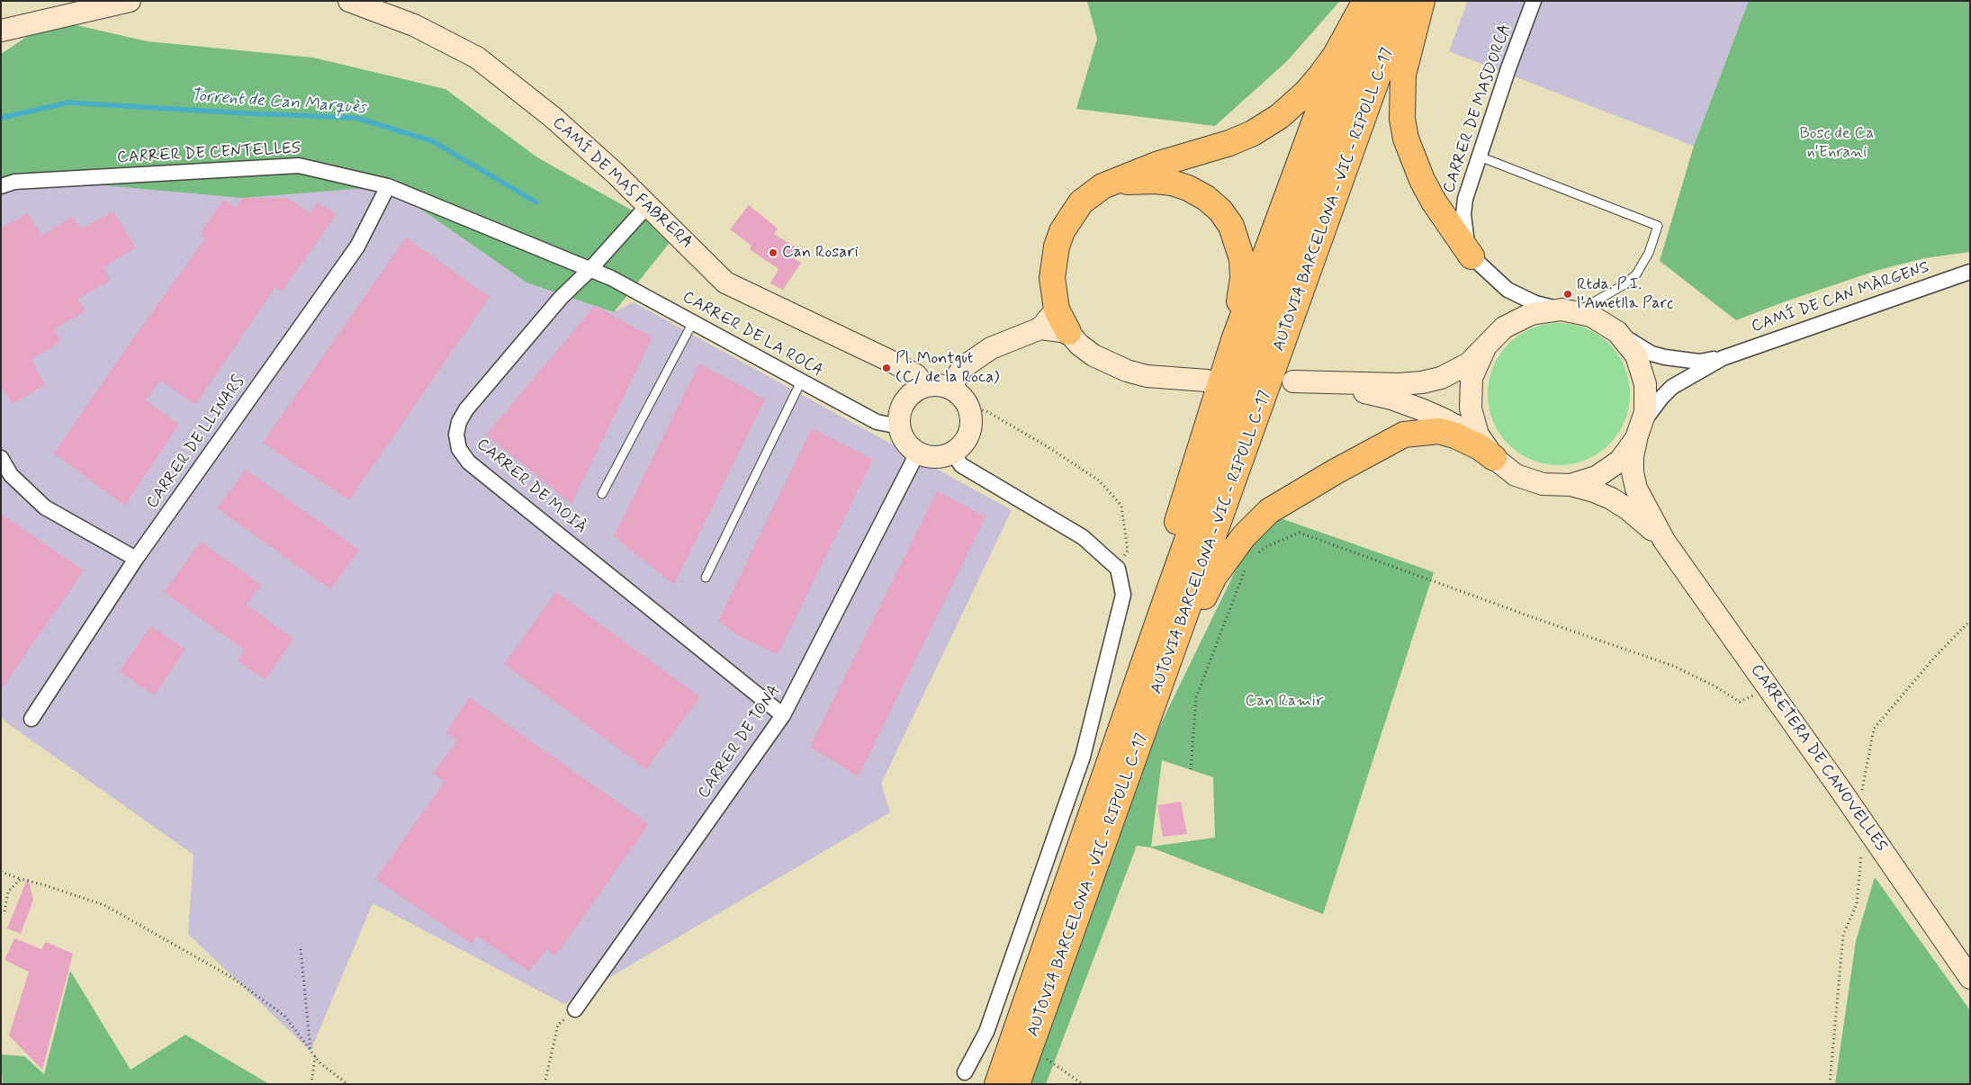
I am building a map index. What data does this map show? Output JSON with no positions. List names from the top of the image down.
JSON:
{
  "streets": {
    "highway": ["AUTOVIA BARCELONA - VIC - RIPOLL C-17"],
    "street": [
      "CARRER DE MASDORCA",
      "CARRER DE CENTELLES",
      "CAMÍ DE MAS FABRERA",
      "CAMÍ DE CAN MÀRGENS",
      "CARRER DE LA ROCA",
      "CARRER DE LLINARS",
      "CARRER DE MOIÀ",
      "CARRER DE TONA",
      "CARRETERA DE CANOVELLES"
    ]
  },
  "crossings": [
    ["CARRER DE CENTELLES", "CARRER DE LA ROCA"],
    ["CARRER DE CENTELLES", "CARRER DE LLINARS"],
    ["CARRER DE CENTELLES", "CARRER DE MOIÀ"],
    ["CAMÍ DE MAS FABRERA", "CARRER DE LA ROCA"],
    ["CAMÍ DE MAS FABRERA", "CARRER DE MOIÀ"],
    ["CAMÍ DE MAS FABRERA", "CARRER DE TONA"],
    ["CAMÍ DE CAN MÀRGENS", "CARRETERA DE CANOVELLES"],
    ["CARRER DE LA ROCA", "CARRER DE MOIÀ"],
    ["CARRER DE LA ROCA", "CARRER DE TONA"],
    ["CARRER DE MOIÀ", "CARRER DE TONA"]
  ],
  "water": ["Torrent de Can Marquès"],
  "parks": ["Bosc de Ca n'Enrani", "Can Ramir"],
  "places": ["Can Rosari", "Rtda. P.I. l'Ametlla Parc", "Pl. Montgut (C/ de la Roca)"]
}
